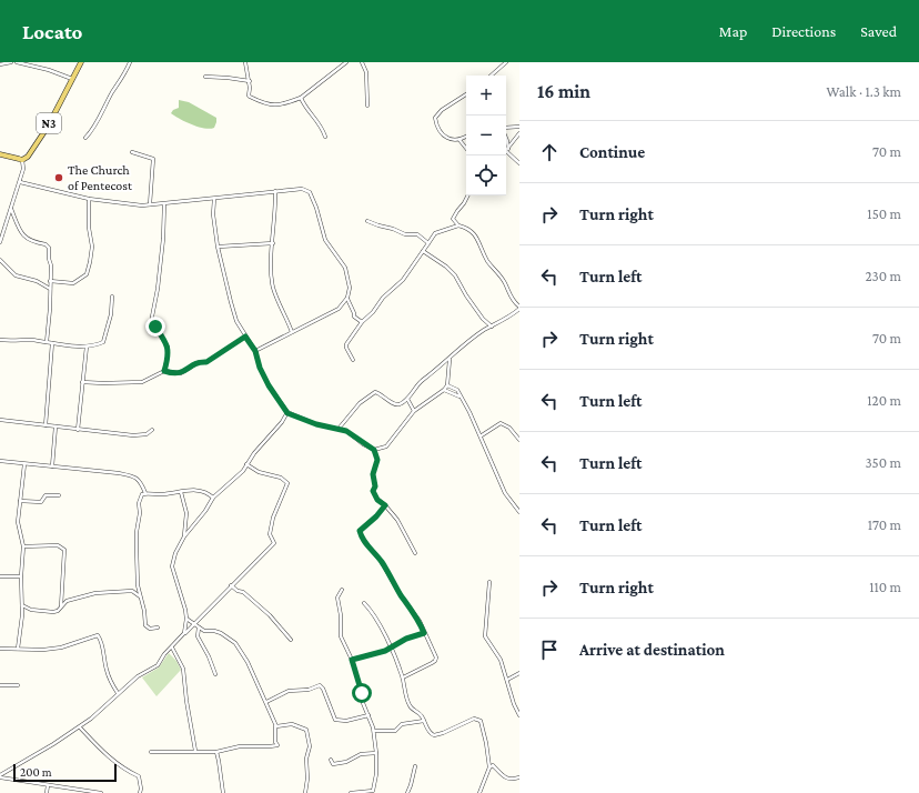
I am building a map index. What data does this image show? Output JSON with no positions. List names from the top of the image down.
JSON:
{
  "streets": {
    "main road": ["N3"]
  },
  "places": ["The Church of Pentecost"],
  "scale_bar": "200 m",
  "page": {
    "header": "Locato",
    "nav": ["Map", "Directions", "Saved"],
    "heading": ["16 min", "Walk · 1.3 km"],
    "map_buttons": ["+", "−"],
    "list": [
      ["Continue", "70 m"],
      ["Turn right", "150 m"],
      ["Turn left", "230 m"],
      ["Turn right", "70 m"],
      ["Turn left", "120 m"],
      ["Turn left", "350 m"],
      ["Turn left", "170 m"],
      ["Turn right", "110 m"],
      "Arrive at destination"
    ],
    "scale": "200 m"
  }
}
